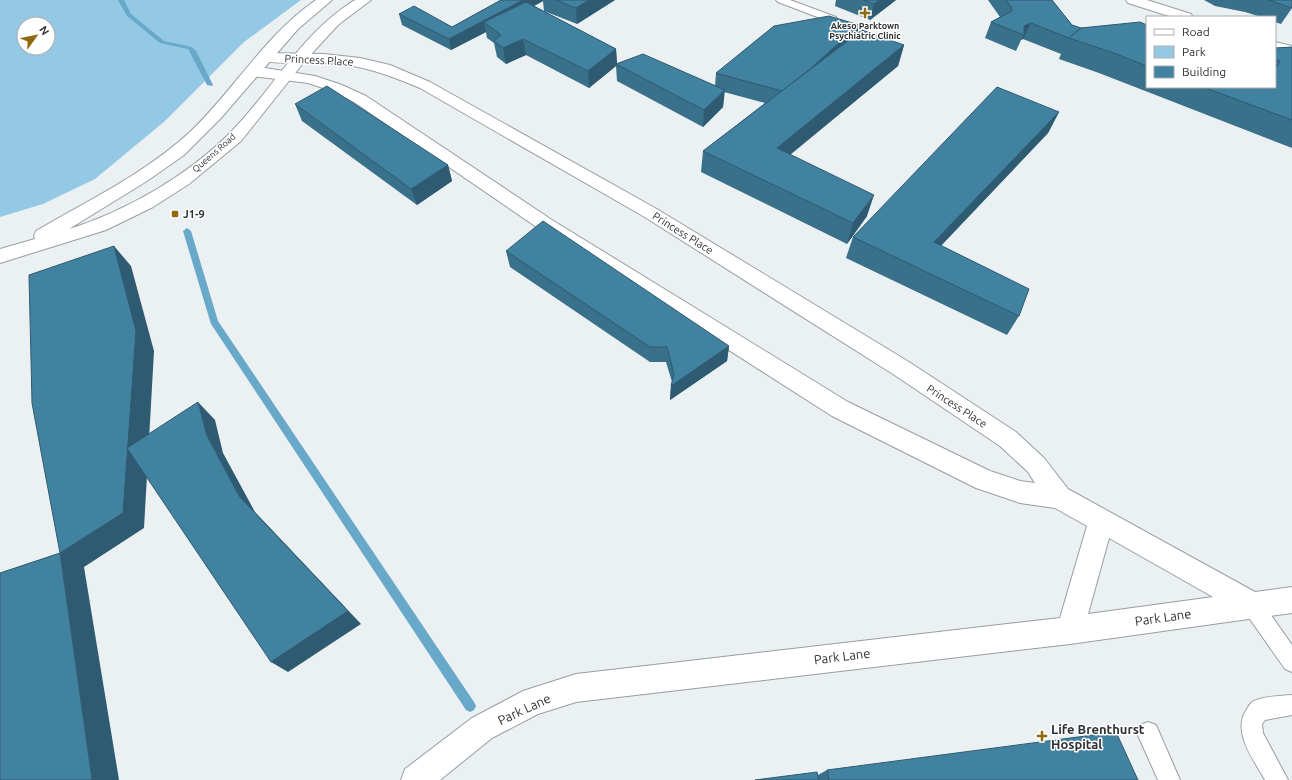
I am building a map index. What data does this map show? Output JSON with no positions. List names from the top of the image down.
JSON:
{
  "streets": {
    "street": ["Princess Place", "Queens Road", "Park Lane"]
  },
  "crossings": [
    ["Princess Place", "Queens Road"],
    ["Princess Place", "Park Lane"]
  ],
  "places": {
    "health": ["Akeso Parktown Psychiatric Clinic", "Life Brenthurst Hospital"],
    "transit": ["J1-9"]
  },
  "legend": ["Road", "Park", "Building"],
  "north": "top right"
}
